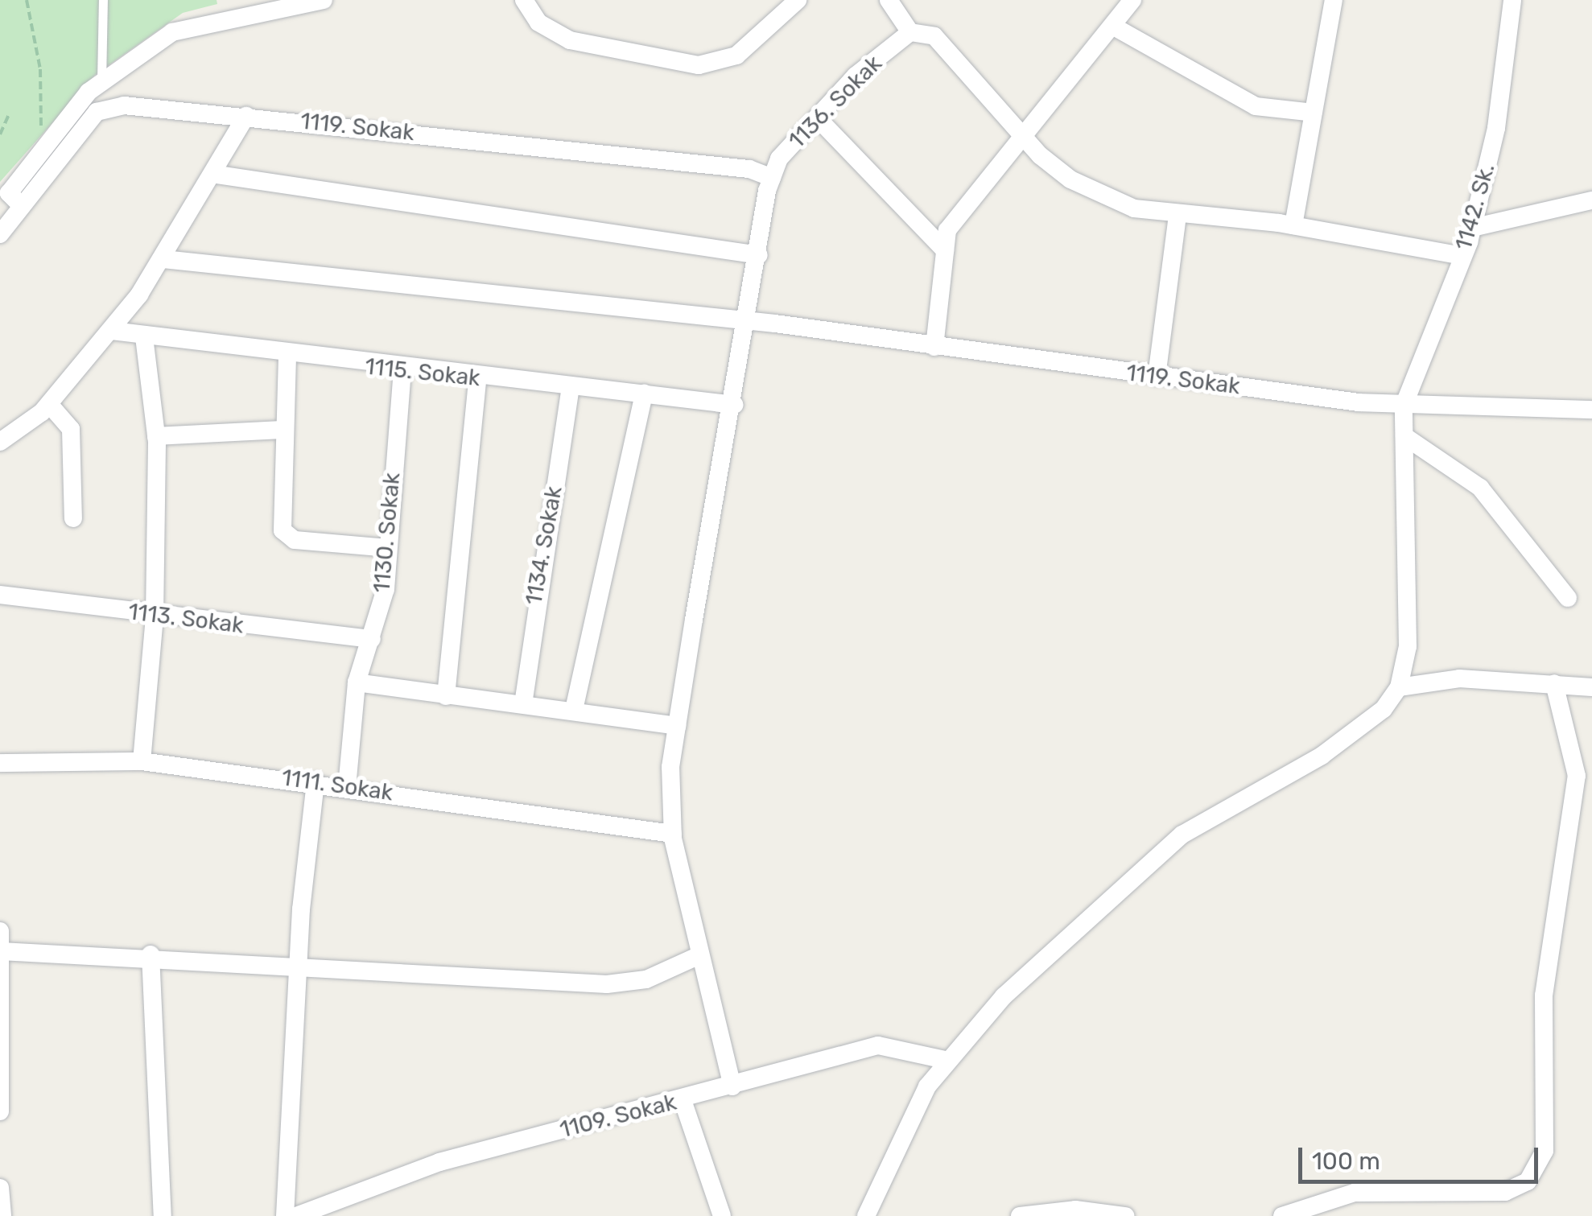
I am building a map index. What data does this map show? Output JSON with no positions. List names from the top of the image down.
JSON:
{
  "streets": {
    "street": [
      "1136. Sokak",
      "1119. Sokak",
      "1142. Sk.",
      "1115. Sokak",
      "1130. Sokak",
      "1134. Sokak",
      "1113. Sokak",
      "1111. Sokak",
      "1109. Sokak"
    ]
  },
  "crossings": [
    ["1136. Sokak", "1119. Sokak"],
    ["1136. Sokak", "1115. Sokak"],
    ["1136. Sokak", "1111. Sokak"],
    ["1136. Sokak", "1109. Sokak"],
    ["1119. Sokak", "1142. Sk."],
    ["1115. Sokak", "1130. Sokak"],
    ["1115. Sokak", "1134. Sokak"],
    ["1130. Sokak", "1113. Sokak"],
    ["1130. Sokak", "1111. Sokak"]
  ],
  "scale_bar": "100 m"
}
